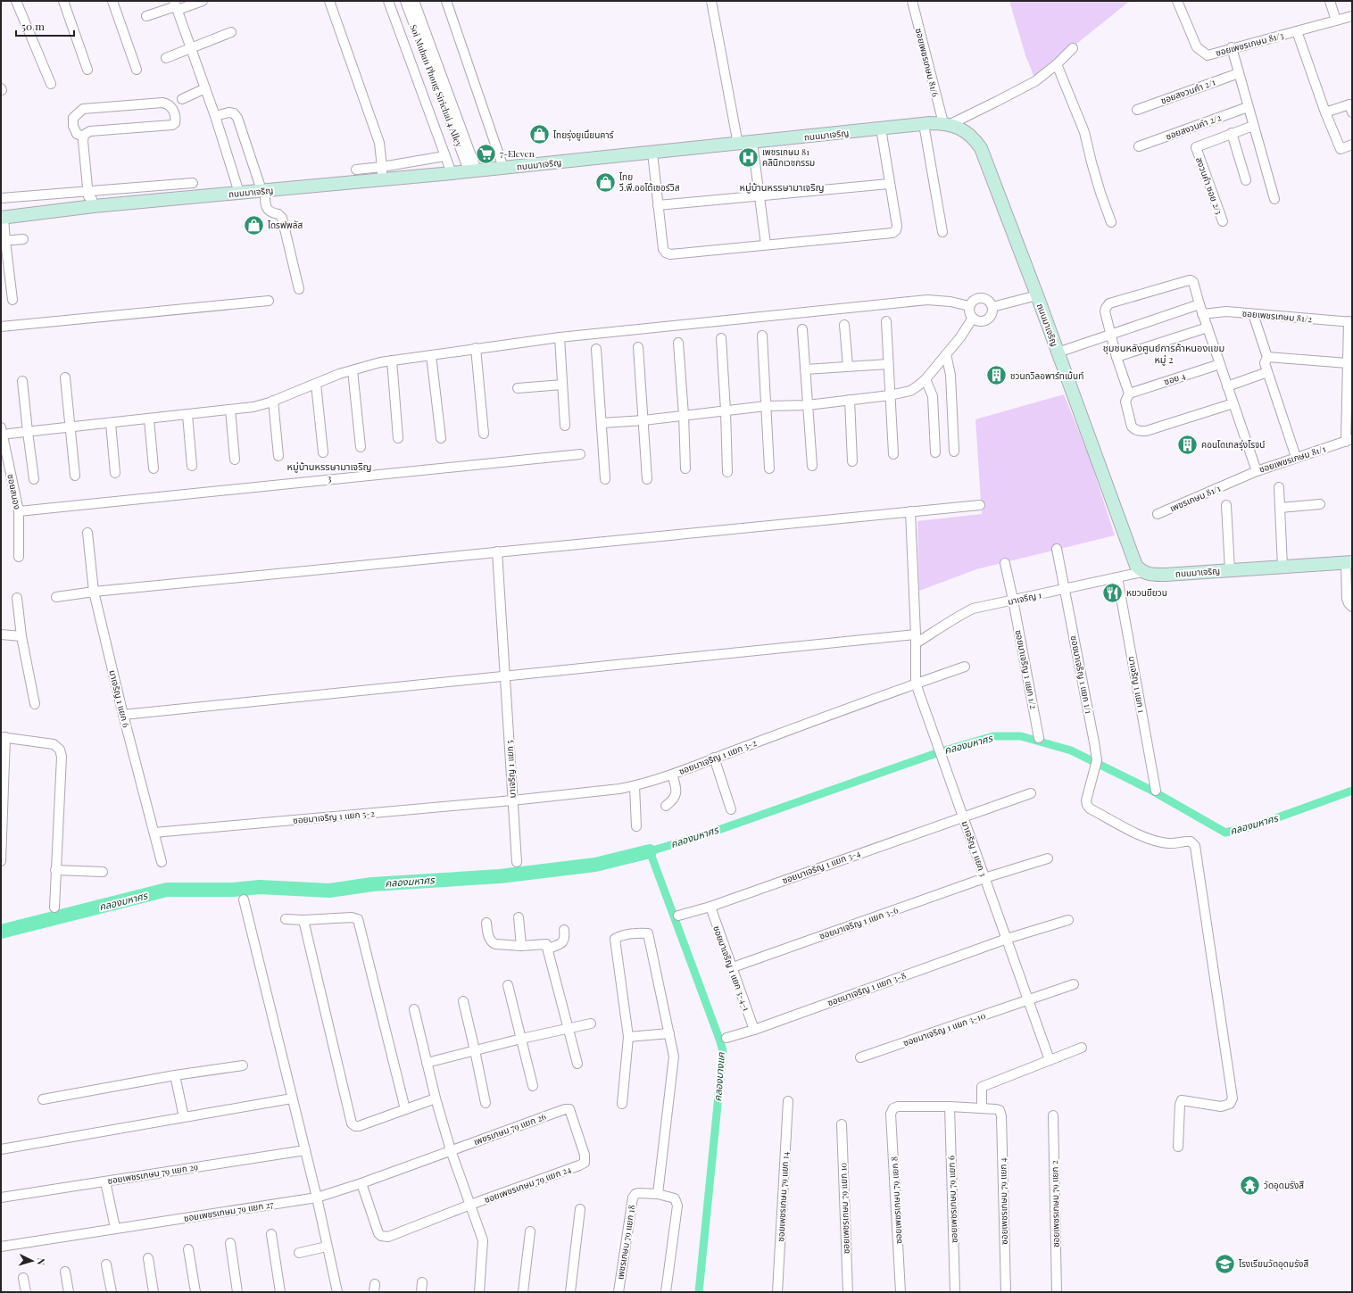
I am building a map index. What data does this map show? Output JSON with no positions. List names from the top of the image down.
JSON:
{
  "streets": {
    "main road": ["ถนนมาเจริญ"],
    "street": [
      "ซอยเพชรเกษม 81/3",
      "ซอยเพชรเกษม 81/6",
      "Soi Muban Phong Sirichai 4 Alley",
      "ซอยสงวนคำ 2/1",
      "ซอยสงวนคำ 2/2",
      "สงวนคำ ซอย 2/3",
      "ซอยเพชรเกษม 81/2",
      "ซอย 4",
      "ซอยเพชรเกษม 81/1",
      "ซอยสนอง",
      "เพชรเกษม 81/1",
      "มาเจริญ 1",
      "ซอยมาเจริญ 1 แยก 1/2",
      "ซอยมาเจริญ 1 แยก 1/1",
      "มาเจริญ 1 แยก 1",
      "มาเจริญ 1 แยก 6",
      "ซอยมาเจริญ 1 แยก 3-2",
      "มาเจริญ 1 แยก 5",
      "ซอยมาเจริญ 1 แยก 5-2",
      "มาเจริญ 1 แยก 3",
      "ซอยมาเจริญ 1 แยก 3-4",
      "ซอยมาเจริญ 1 แยก 3-6",
      "ซอยมาเจริญ 1 แยก 3-4-1",
      "ซอยมาเจริญ 1 แยก 3-8",
      "ซอยมาเจริญ 1 แยก 3-10",
      "เพชรเกษม 79 แยก 26",
      "ซอยเพชรเกษม 79 แยก 29",
      "ซอยเพชรเกษม 79 แยก 24",
      "ซอยเพชรเกษม 79 แยก 14",
      "ซอยเพชรเกษม 79 แยก 6",
      "ซอยเพชรเกษม 79 แยก 8",
      "ซอยเพชรเกษม 79 แยก 4",
      "ซอยเพชรเกษม 79 แยก 2",
      "ซอยเพชรเกษม 79 แยก 10",
      "ซอยเพชรเกษม 79 แยก 27",
      "เพชรเกษม 79 แยก 18"
    ]
  },
  "crossings": [
    ["ซอยเพชรเกษม 81/6", "ถนนมาเจริญ"],
    ["Soi Muban Phong Sirichai 4 Alley", "ถนนมาเจริญ"],
    ["ถนนมาเจริญ", "มาเจริญ 1"],
    ["ซอยเพชรเกษม 81/1", "เพชรเกษม 81/1"],
    ["มาเจริญ 1", "ซอยมาเจริญ 1 แยก 1/2"],
    ["มาเจริญ 1", "ซอยมาเจริญ 1 แยก 1/1"],
    ["มาเจริญ 1", "มาเจริญ 1 แยก 1"],
    ["มาเจริญ 1", "มาเจริญ 1 แยก 3"],
    ["มาเจริญ 1 แยก 6", "ซอยมาเจริญ 1 แยก 5-2"],
    ["ซอยมาเจริญ 1 แยก 3-2", "มาเจริญ 1 แยก 5"],
    ["ซอยมาเจริญ 1 แยก 3-2", "ซอยมาเจริญ 1 แยก 5-2"],
    ["ซอยมาเจริญ 1 แยก 3-2", "มาเจริญ 1 แยก 3"],
    ["มาเจริญ 1 แยก 5", "ซอยมาเจริญ 1 แยก 5-2"],
    ["มาเจริญ 1 แยก 3", "ซอยมาเจริญ 1 แยก 3-4"],
    ["มาเจริญ 1 แยก 3", "ซอยมาเจริญ 1 แยก 3-6"],
    ["มาเจริญ 1 แยก 3", "ซอยมาเจริญ 1 แยก 3-8"],
    ["มาเจริญ 1 แยก 3", "ซอยมาเจริญ 1 แยก 3-10"],
    ["ซอยมาเจริญ 1 แยก 3-4", "ซอยมาเจริญ 1 แยก 3-4-1"],
    ["ซอยมาเจริญ 1 แยก 3-6", "ซอยมาเจริญ 1 แยก 3-4-1"],
    ["ซอยมาเจริญ 1 แยก 3-4-1", "ซอยมาเจริญ 1 แยก 3-8"],
    ["เพชรเกษม 79 แยก 26", "ซอยเพชรเกษม 79 แยก 24"],
    ["เพชรเกษม 79 แยก 26", "ซอยเพชรเกษม 79 แยก 27"],
    ["ซอยเพชรเกษม 79 แยก 24", "ซอยเพชรเกษม 79 แยก 27"],
    ["ซอยเพชรเกษม 79 แยก 6", "ซอยเพชรเกษม 79 แยก 8"]
  ],
  "districts": ["หมู่บ้านหรรษามาเจริญ", "ชุมชนหลังศูนย์การค้าหนองแขม หมู่ 2", "หมู่บ้านหรรษามาเจริญ 3"],
  "water": ["คลองมหาศร", "คลองบางแค"],
  "places": {
    "shop": ["ไทยรุ่งยูเนี่ยนคาร์", "ไทย วี.พี.ออโต้เซอร์วิส", "ไดรฟพลัส"],
    "supermarket": ["7-Eleven"],
    "hospital": ["เพชรเกษม 81 คลินิกเวชกรรม"],
    "building": ["ชวนถวิลอพาร์ทเม้นท์", "คอนโดเทลรุ่งโรจน์"],
    "restaurant": ["หยวนยียวน"],
    "temple": ["วัดอุดมรังสี"],
    "school or university": ["โรงเรียนวัดอุดมรังสี"]
  },
  "scale_bar": "50 m",
  "north": "right"
}
